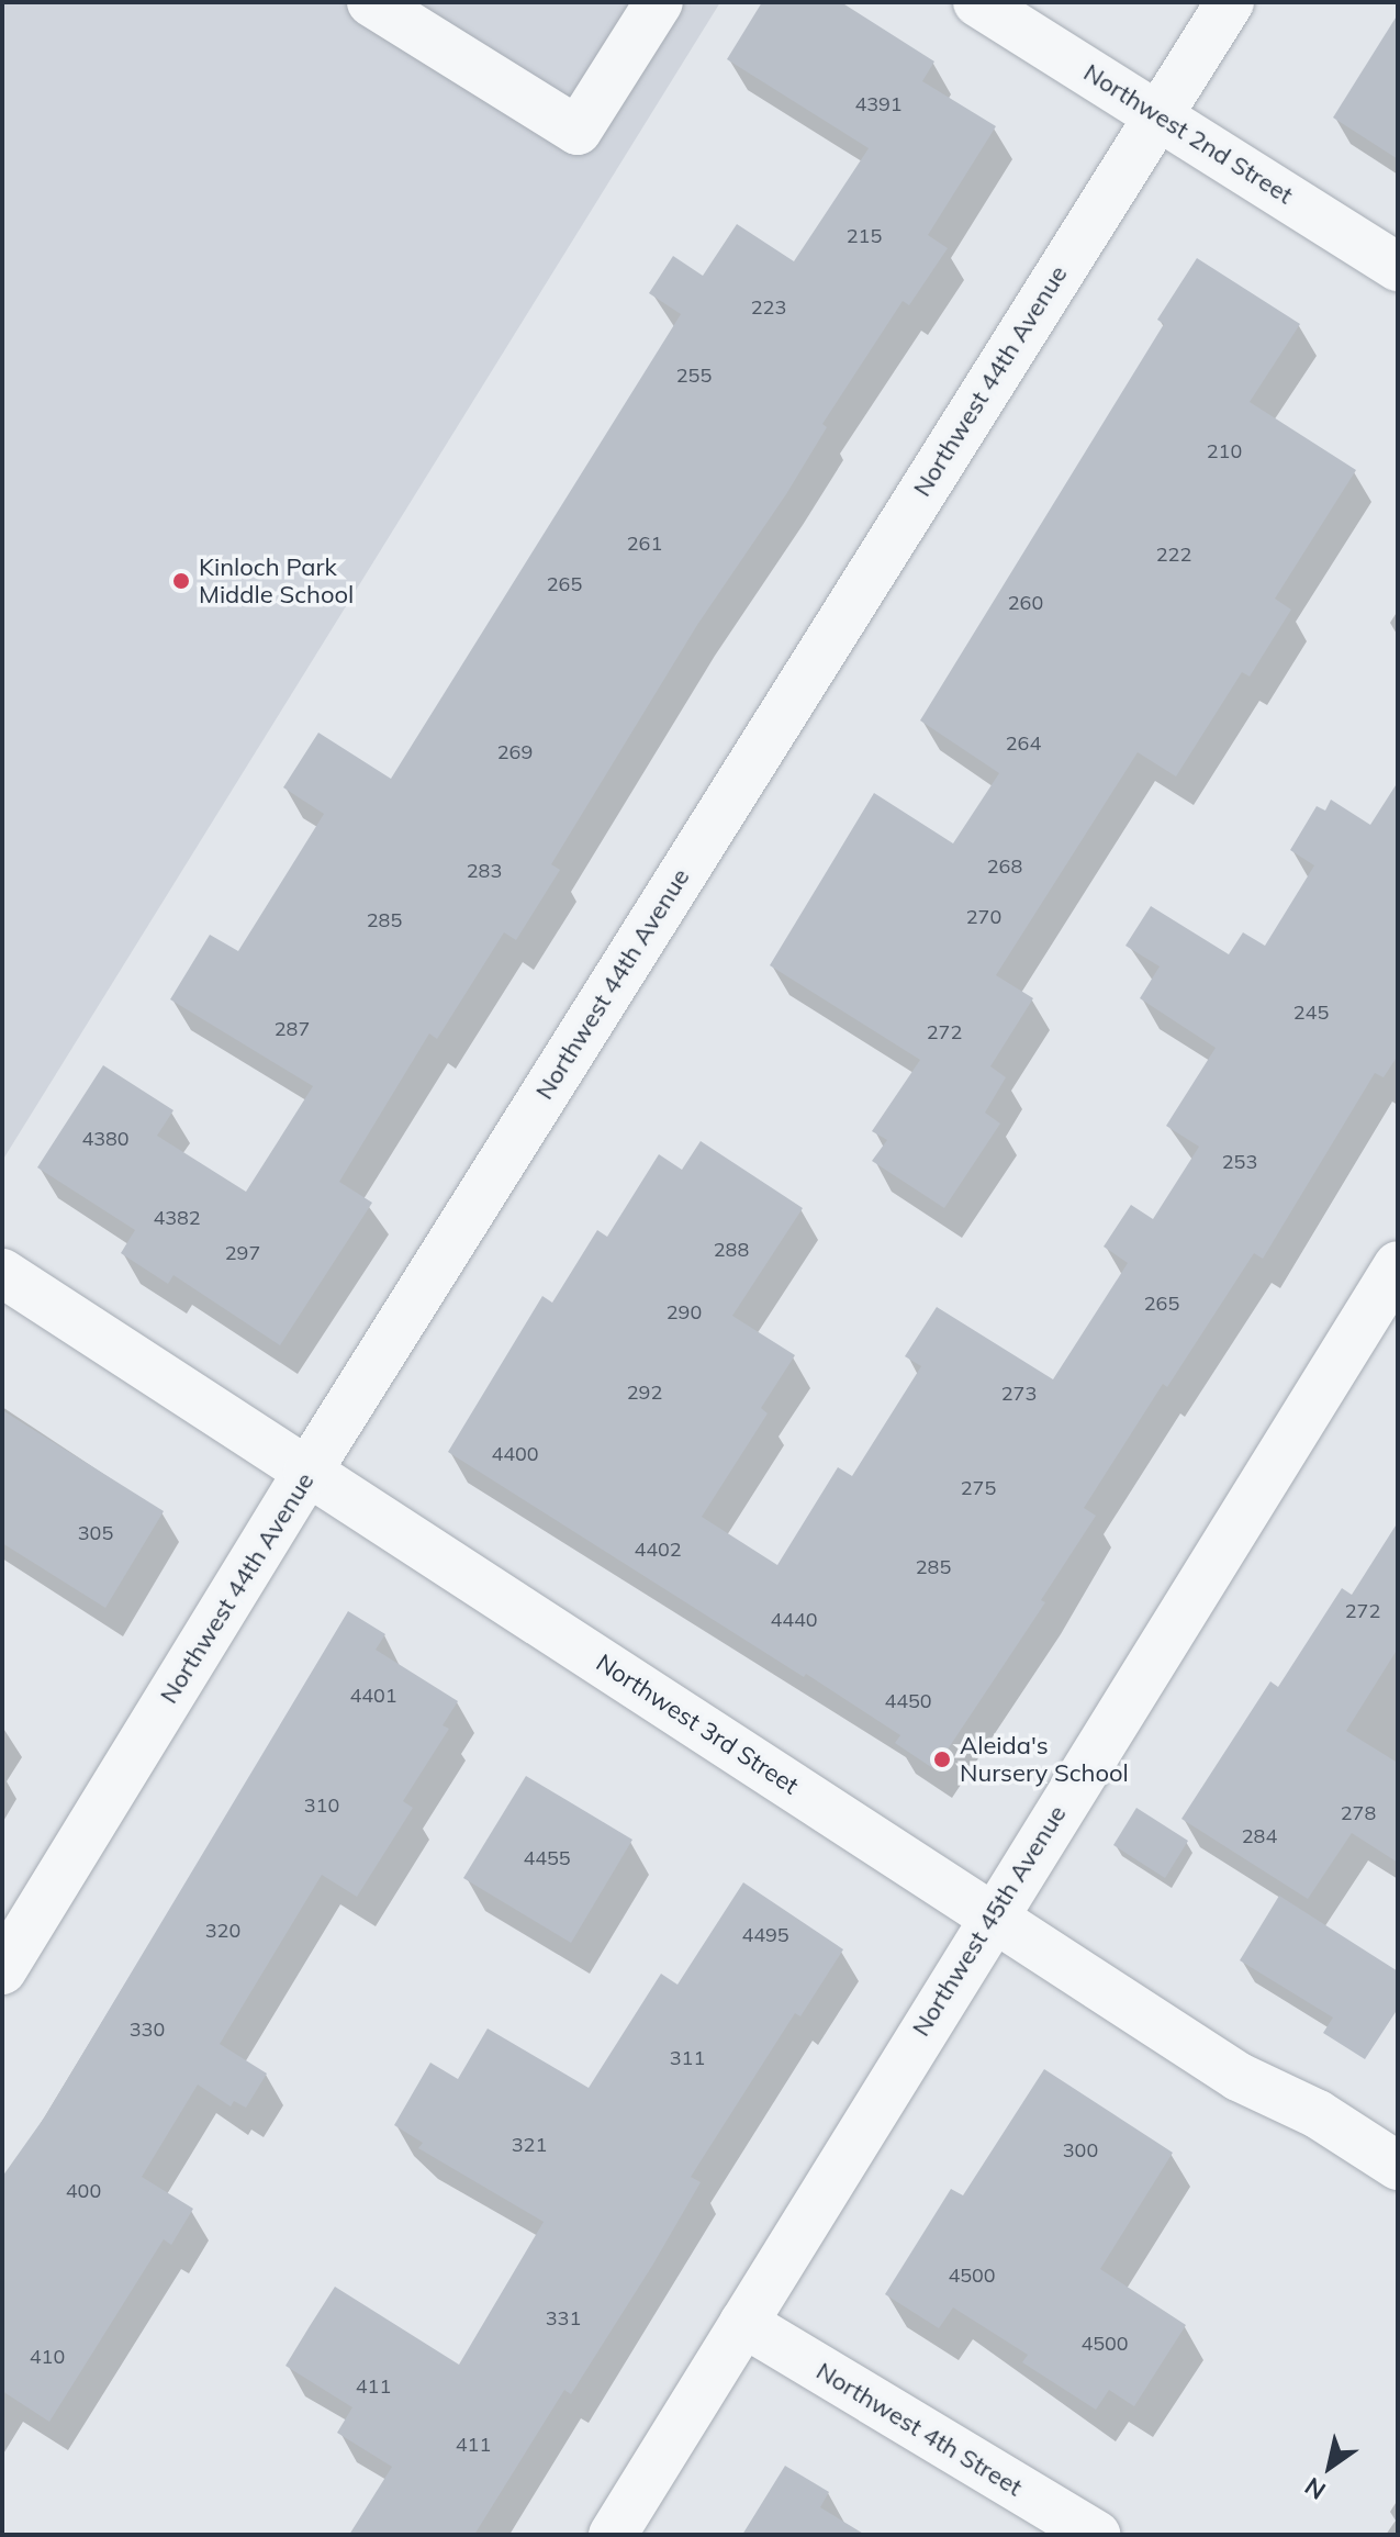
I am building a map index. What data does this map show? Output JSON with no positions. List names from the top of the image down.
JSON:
{
  "streets": {
    "street": [
      "Northwest 2nd Street",
      "Northwest 44th Avenue",
      "Northwest 3rd Street",
      "Northwest 45th Avenue",
      "Northwest 4th Street"
    ]
  },
  "crossings": [
    ["Northwest 2nd Street", "Northwest 44th Avenue"],
    ["Northwest 44th Avenue", "Northwest 3rd Street"],
    ["Northwest 3rd Street", "Northwest 45th Avenue"],
    ["Northwest 45th Avenue", "Northwest 4th Street"]
  ],
  "places": ["Kinloch Park Middle School", "Aleida's Nursery School"],
  "house_numbers": [
    "4391",
    "215",
    "223",
    "255",
    "210",
    "261",
    "222",
    "265",
    "260",
    "264",
    "269",
    "268",
    "283",
    "270",
    "285",
    "245",
    "287",
    "272",
    "4380",
    "253",
    "4382",
    "288",
    "297",
    "265",
    "290",
    "292",
    "273",
    "4400",
    "275",
    "305",
    "4402",
    "285",
    "272",
    "4440",
    "4401",
    "4450",
    "310",
    "278",
    "284",
    "4455",
    "320",
    "4495",
    "330",
    "311",
    "321",
    "300",
    "400",
    "4500",
    "331",
    "4500",
    "410",
    "411",
    "411"
  ],
  "north": "bottom left"
}
